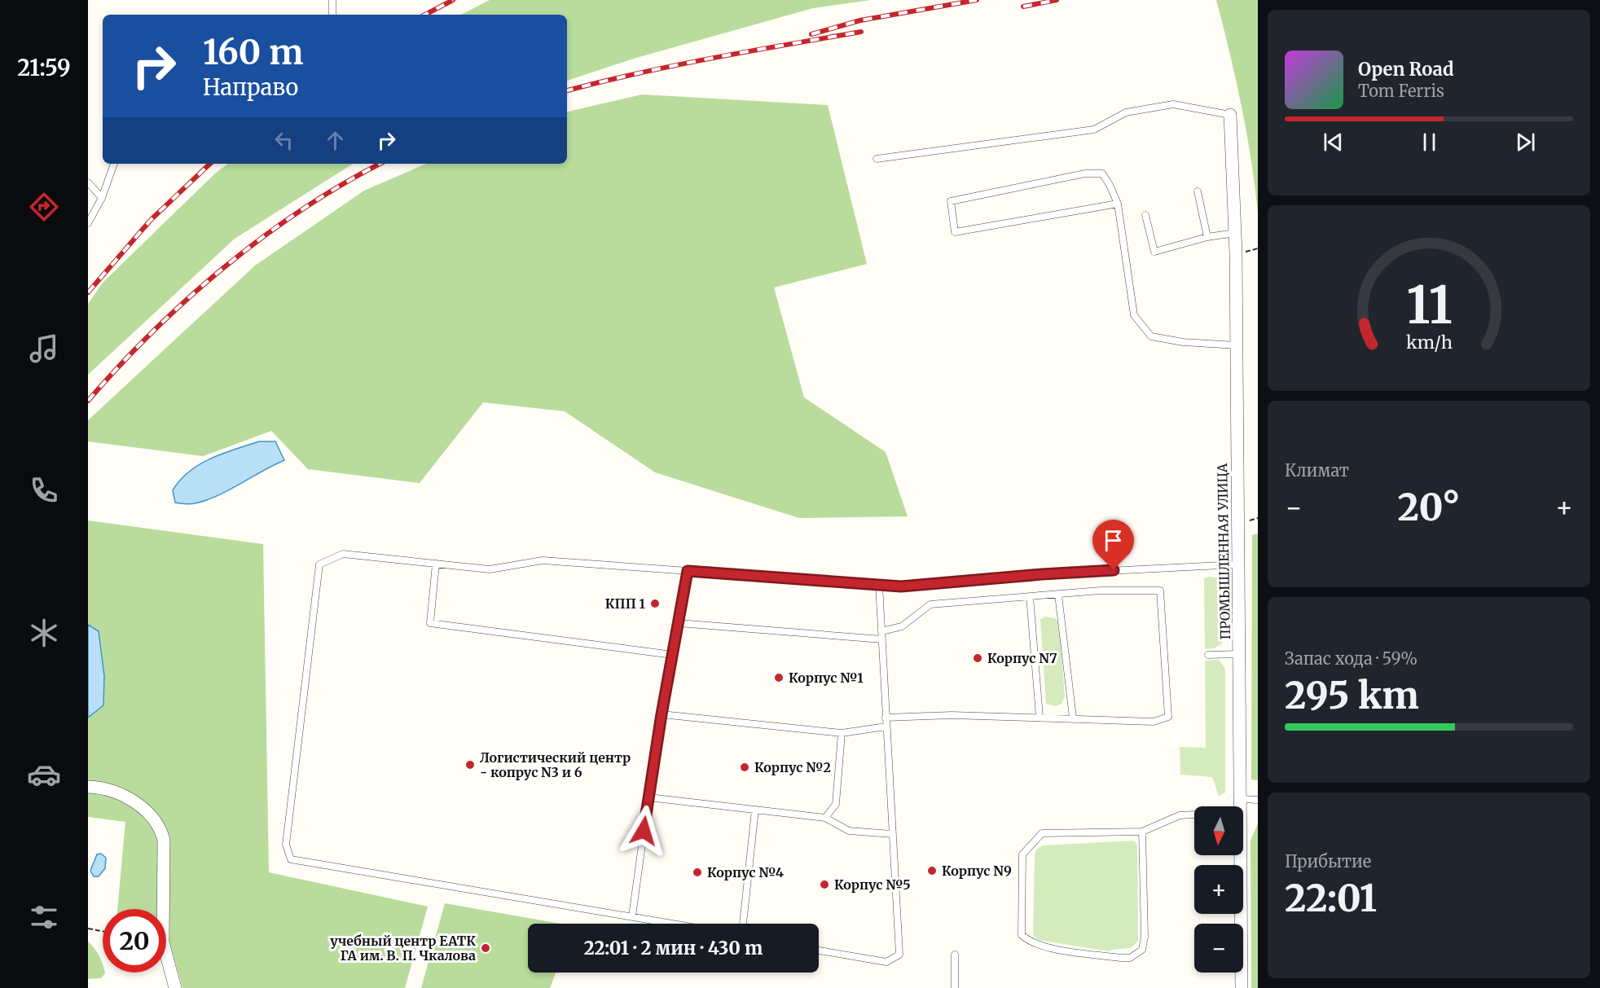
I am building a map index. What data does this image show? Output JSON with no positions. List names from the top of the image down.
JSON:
{
  "streets": {
    "street": ["ПРОМЫШЛЕННАЯ УЛИЦА"]
  },
  "places": [
    "КПП 1",
    "Корпус N7",
    "Корпус №1",
    "Логистический центр - копрус N3 и 6",
    "Корпус №2",
    "Корпус N9",
    "Корпус №4",
    "Корпус №5",
    "учебный центр ЕАТК ГА им. В. П. Чкалова"
  ],
  "north": "bottom",
  "page": {
    "tabs": "21:59",
    "turn": ["160 m", "Направо"],
    "song": ["Open Road", "Tom Ferris"],
    "tile": [
      "Климат",
      ["Запас хода · 59%", "295 km"],
      ["Прибытие", "22:01"]
    ],
    "heat": ["−", "20°", "+"],
    "map_buttons": ["+", "−"],
    "limit": "20",
    "trip": "22:01 · 2 мин · 430 m",
    "gauge": ["11", "km/h"]
  }
}
